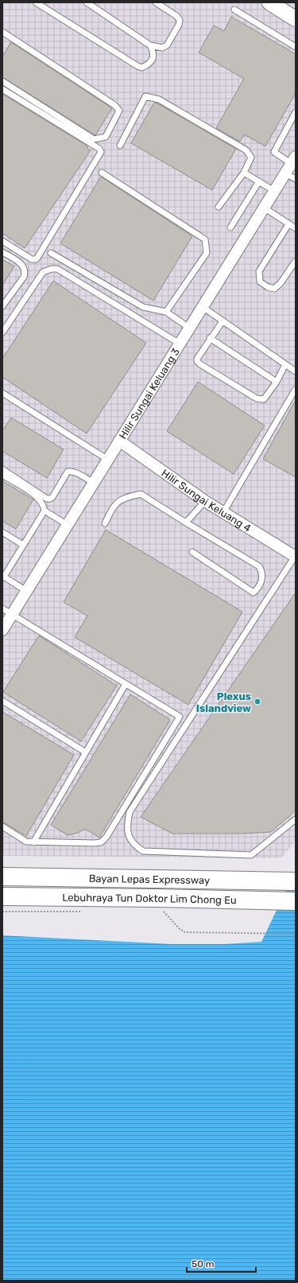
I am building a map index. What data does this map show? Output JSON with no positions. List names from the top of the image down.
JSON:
{
  "streets": {
    "highway": ["Bayan Lepas Expressway", "Lebuhraya Tun Doktor Lim Chong Eu"],
    "street": ["Hilir Sungai Keluang 3", "Hilir Sungai Keluang 4"]
  },
  "crossings": [
    ["Hilir Sungai Keluang 3", "Hilir Sungai Keluang 4"]
  ],
  "places": ["Plexus Islandview"],
  "scale_bar": "50 m"
}
